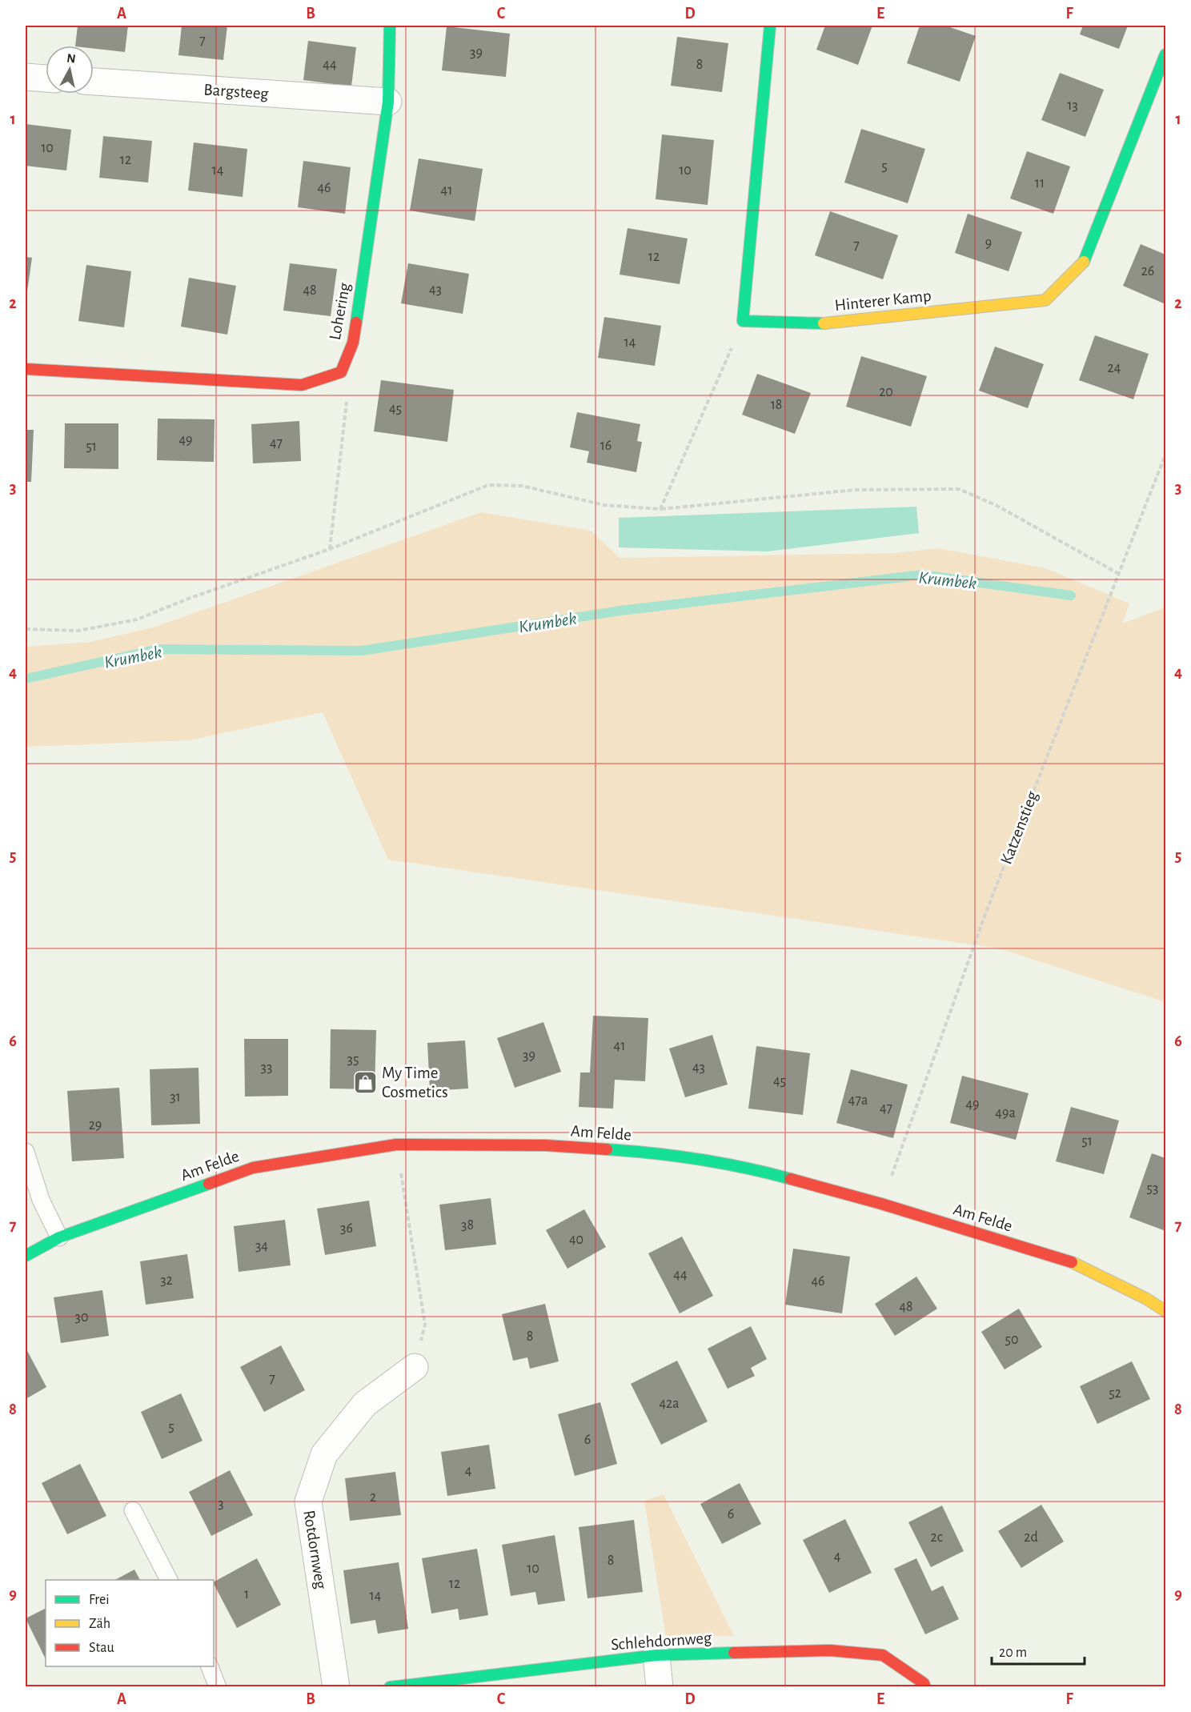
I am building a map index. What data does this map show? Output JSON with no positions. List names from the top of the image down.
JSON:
{
  "streets": {
    "street": [
      "Bargsteeg",
      "Hinterer Kamp",
      "Lohering",
      "Am Felde",
      "Rotdornweg",
      "Schlehdornweg"
    ],
    "path": ["Katzenstieg"]
  },
  "crossings": [
    ["Bargsteeg", "Lohering"],
    ["Katzenstieg", "Am Felde"]
  ],
  "water": ["Krumbek"],
  "places": {
    "shop": ["My Time Cosmetics"]
  },
  "house_numbers": [
    "7",
    "39",
    "44",
    "8",
    "13",
    "10",
    "12",
    "5",
    "14",
    "10",
    "11",
    "46",
    "41",
    "9",
    "7",
    "12",
    "26",
    "43",
    "48",
    "14",
    "24",
    "20",
    "18",
    "45",
    "49",
    "47",
    "16",
    "51",
    "41",
    "39",
    "35",
    "33",
    "43",
    "45",
    "31",
    "47a",
    "49",
    "47",
    "49a",
    "29",
    "51",
    "53",
    "38",
    "36",
    "40",
    "34",
    "44",
    "32",
    "46",
    "48",
    "30",
    "8",
    "50",
    "7",
    "52",
    "42a",
    "5",
    "6",
    "4",
    "2",
    "3",
    "6",
    "2c",
    "2d",
    "4",
    "8",
    "10",
    "12",
    "1",
    "14"
  ],
  "legend": ["Frei", "Zäh", "Stau"],
  "scale_bar": "20 m",
  "north": "top",
  "grid": {
    "columns": [
      "A",
      "B",
      "C",
      "D",
      "E",
      "F"
    ],
    "rows": [
      "1",
      "2",
      "3",
      "4",
      "5",
      "6",
      "7",
      "8",
      "9"
    ]
  }
}
